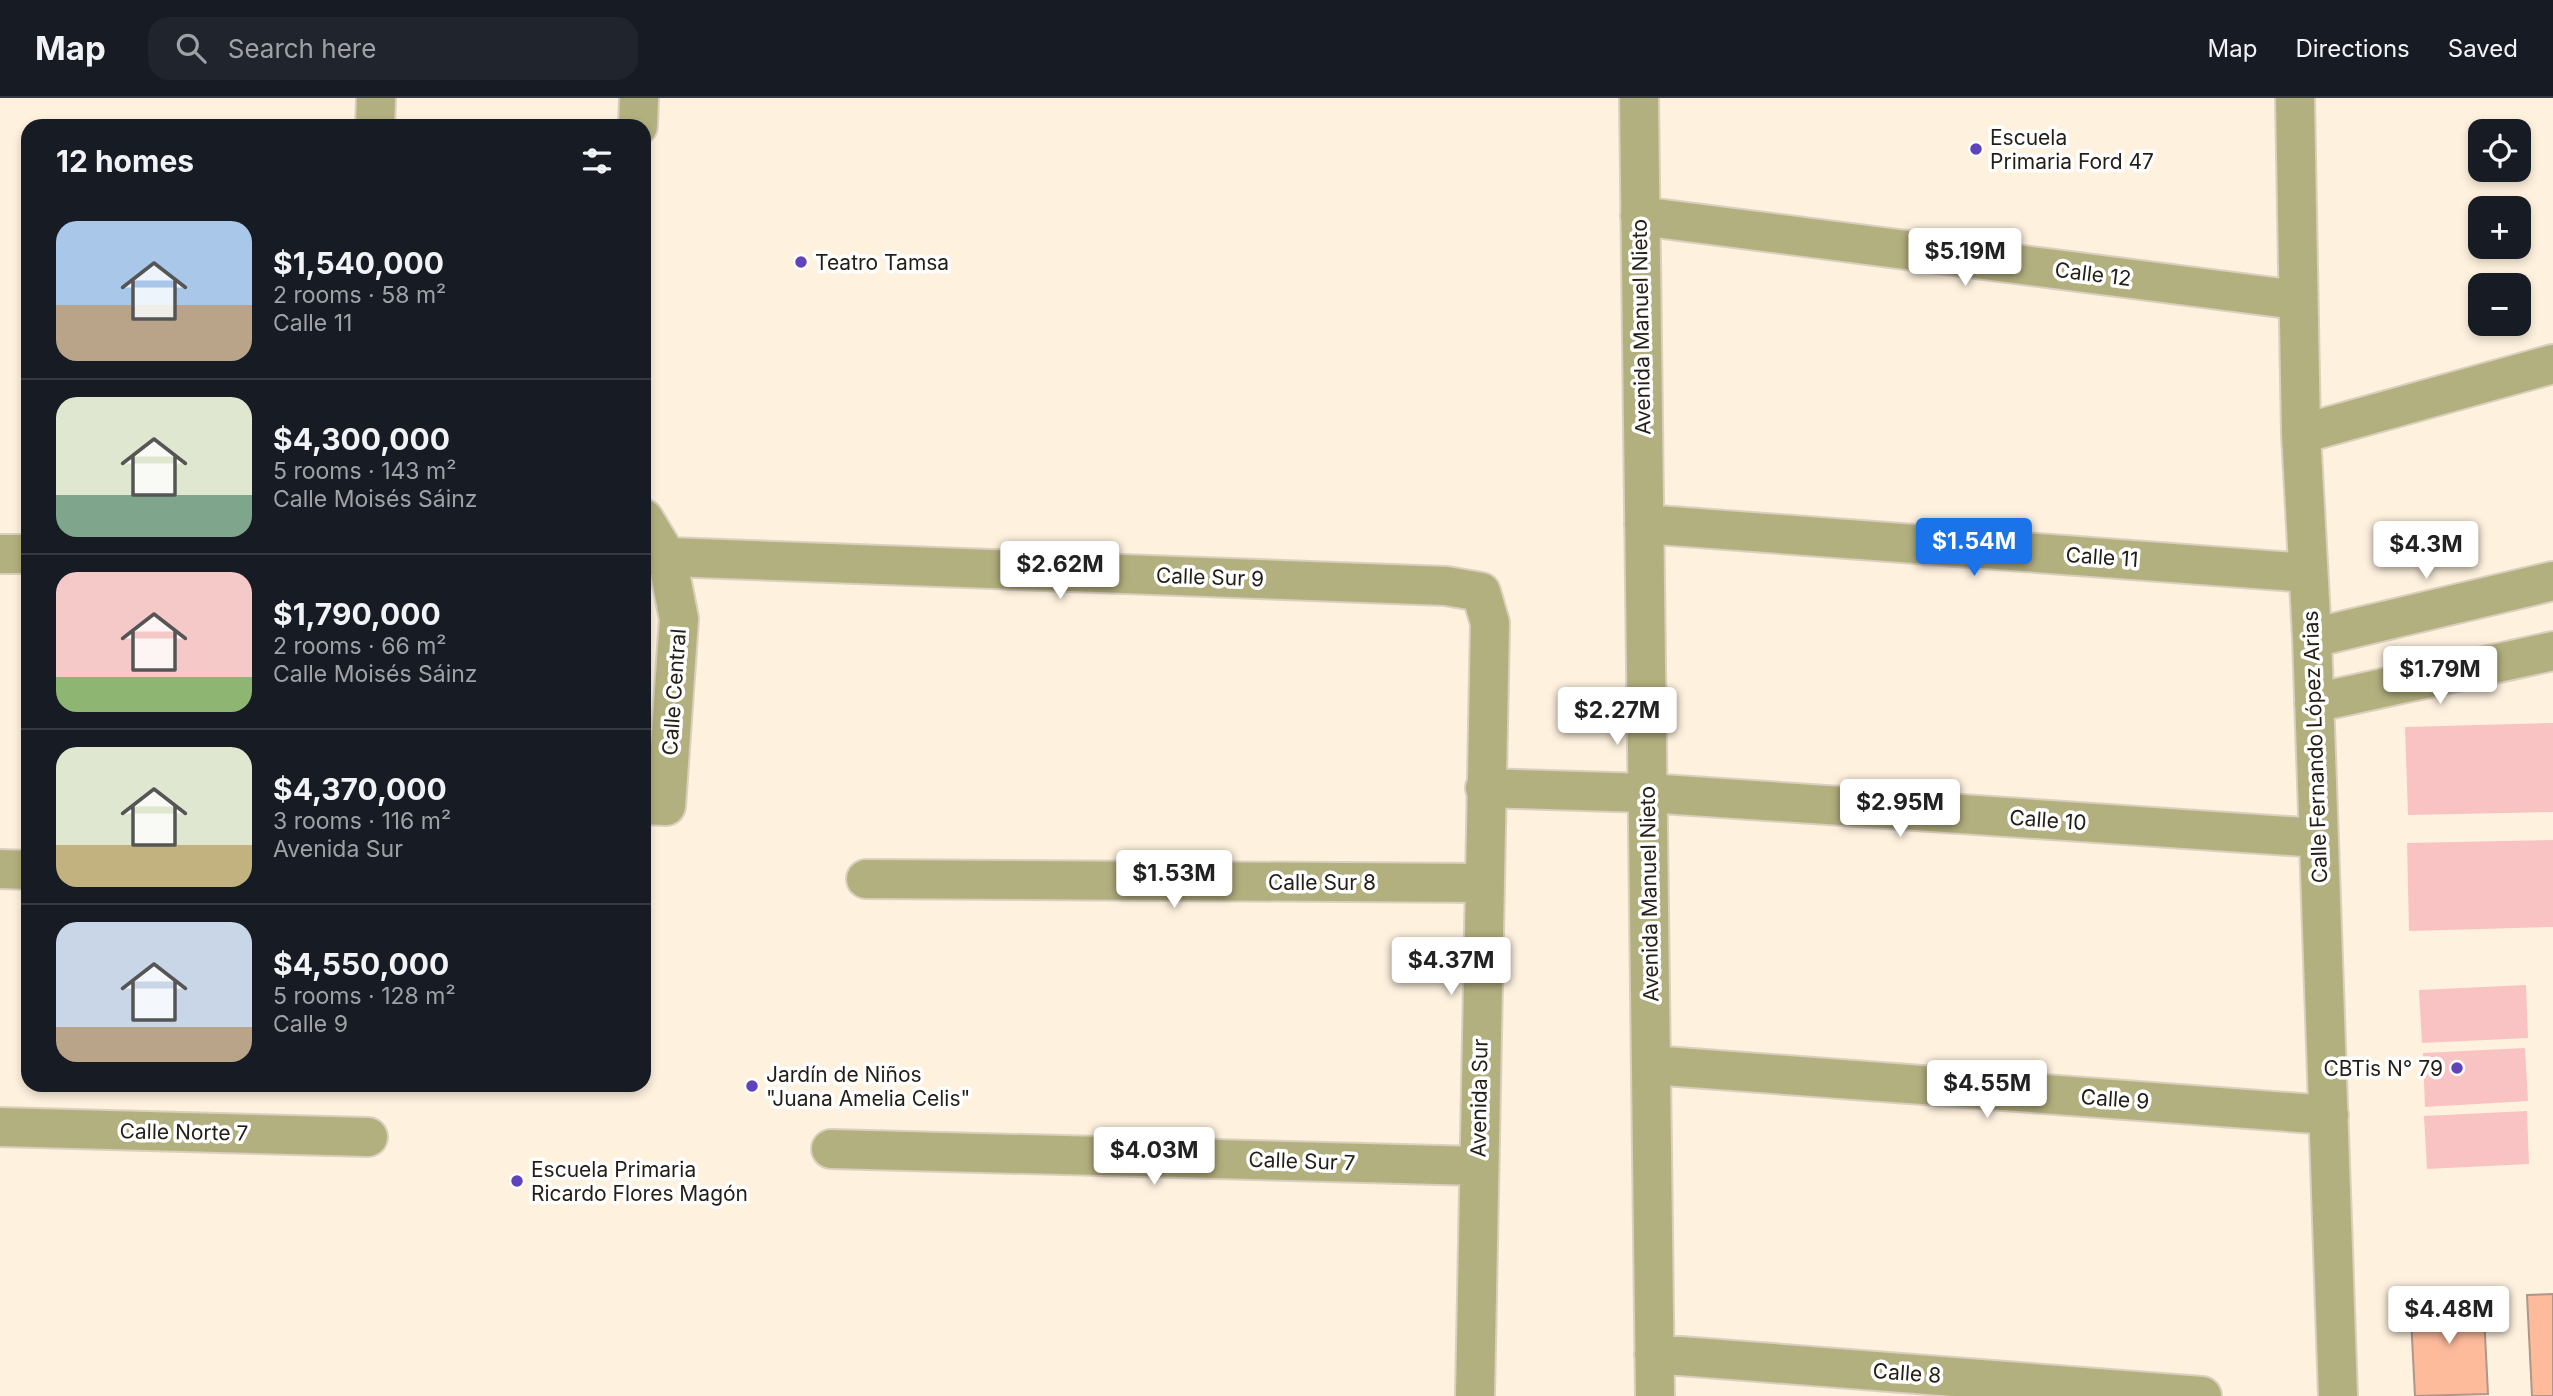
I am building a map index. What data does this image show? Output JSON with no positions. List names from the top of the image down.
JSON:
{
  "streets": {
    "street": [
      "Calle 12",
      "Avenida Manuel Nieto",
      "Calle 11",
      "Calle Sur 9",
      "Calle Central",
      "Calle Fernando López Arias",
      "Calle 10",
      "Calle Sur 8",
      "Avenida Sur",
      "Calle 9",
      "Calle Norte 7",
      "Calle Sur 7",
      "Calle 8"
    ]
  },
  "crossings": [
    ["Calle 12", "Avenida Manuel Nieto"],
    ["Calle 12", "Calle Fernando López Arias"],
    ["Avenida Manuel Nieto", "Calle 11"],
    ["Avenida Manuel Nieto", "Calle 10"],
    ["Avenida Manuel Nieto", "Calle 9"],
    ["Avenida Manuel Nieto", "Calle 8"],
    ["Calle 11", "Calle Fernando López Arias"],
    ["Calle Sur 9", "Calle Central"],
    ["Calle Sur 9", "Avenida Sur"],
    ["Calle Fernando López Arias", "Calle 10"],
    ["Calle Fernando López Arias", "Calle 9"],
    ["Calle 10", "Avenida Sur"],
    ["Calle Sur 8", "Avenida Sur"],
    ["Avenida Sur", "Calle Sur 7"]
  ],
  "places": [
    "Escuela Primaria Ford 47",
    "Teatro Tamsa",
    "CBTis N° 79",
    "Jardín de Niños \"Juana Amelia Celis\"",
    "Escuela Primaria Ricardo Flores Magón"
  ],
  "page": {
    "header": "Map",
    "search": "Search here",
    "nav": ["Map", "Directions", "Saved"],
    "map_buttons": ["+", "−"],
    "heading": "12 homes",
    "list": [
      {
        "name": "$1,540,000",
        "note": "2 rooms · 58 m² · Calle 11"
      },
      {
        "name": "$4,300,000",
        "note": "5 rooms · 143 m² · Calle Moisés Sáinz"
      },
      {
        "name": "$1,790,000",
        "note": "2 rooms · 66 m² · Calle Moisés Sáinz"
      },
      {
        "name": "$4,370,000",
        "note": "3 rooms · 116 m² · Avenida Sur"
      },
      {
        "name": "$4,550,000",
        "note": "5 rooms · 128 m² · Calle 9"
      }
    ],
    "price": [
      "$5.19M",
      "$1.54M",
      "$4.3M",
      "$2.62M",
      "$1.79M",
      "$2.27M",
      "$2.95M",
      "$1.53M",
      "$4.37M",
      "$4.55M",
      "$4.03M",
      "$4.48M"
    ]
  }
}
